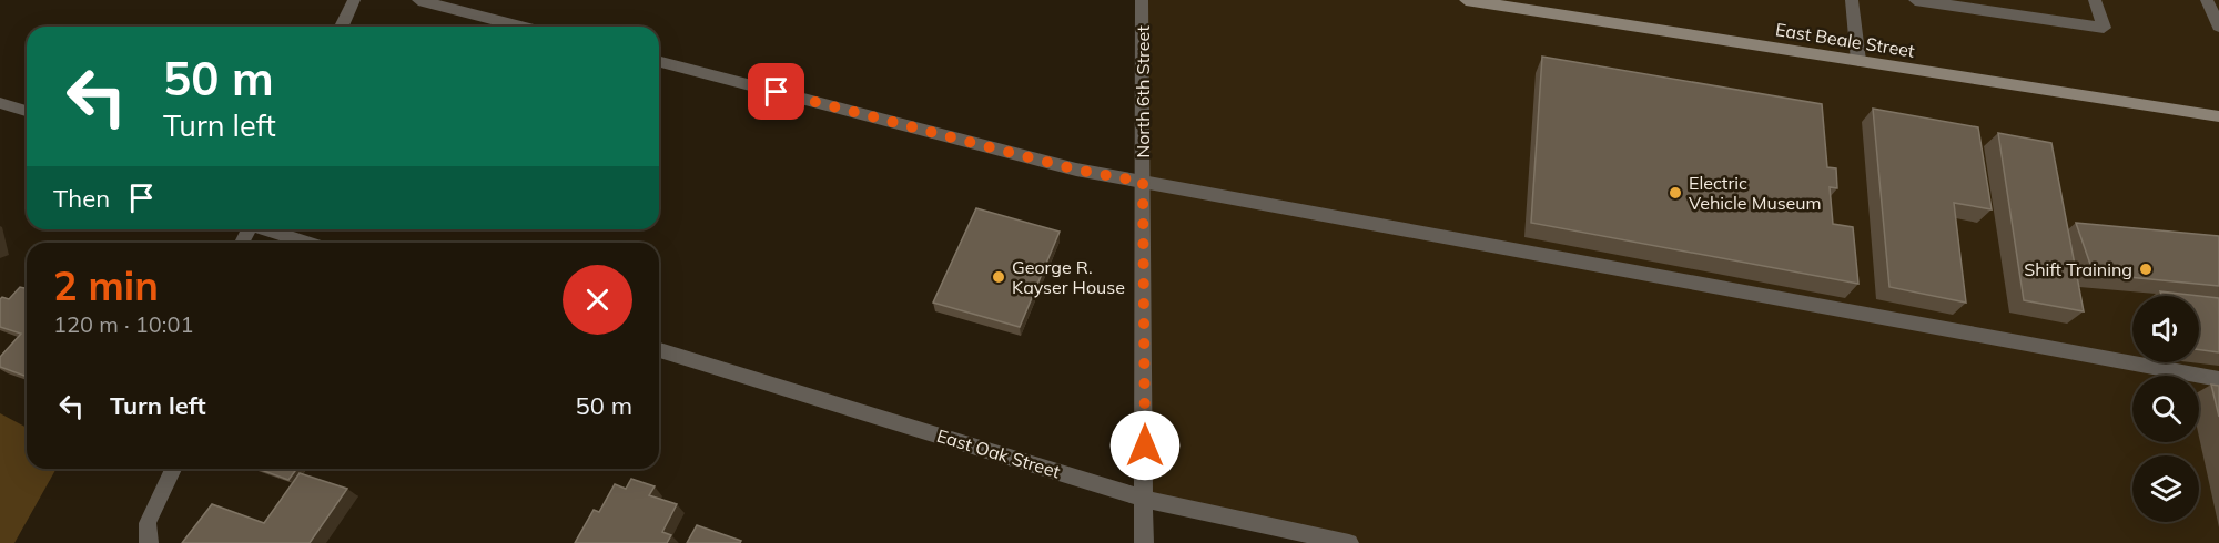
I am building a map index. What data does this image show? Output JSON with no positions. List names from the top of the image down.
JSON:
{
  "streets": {
    "main road": ["East Beale Street"],
    "street": ["North 6th Street", "East Oak Street"]
  },
  "crossings": [
    ["North 6th Street", "East Oak Street"]
  ],
  "places": ["Electric Vehicle Museum", "Shift Training", "George R. Kayser House"],
  "page": {
    "turn": ["50 m", "Turn left"],
    "then": "Then",
    "heading": ["2 min", "120 m · 10:01"],
    "list": [
      {
        "name": "Turn left",
        "value": "50 m"
      }
    ]
  }
}
